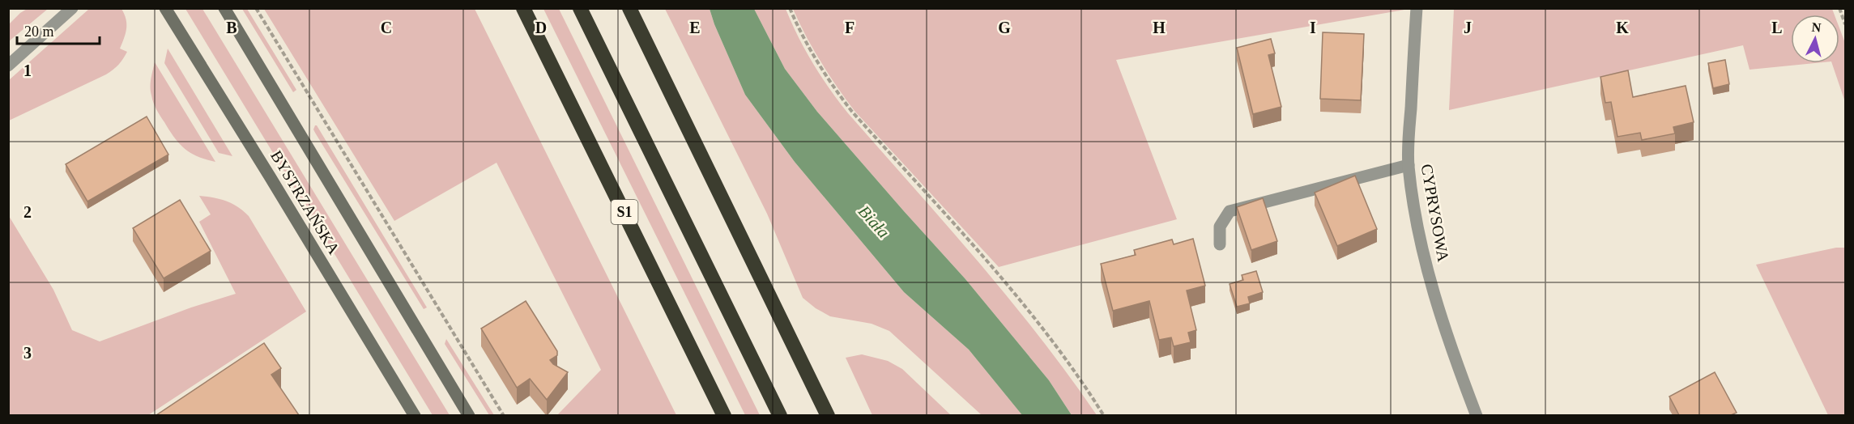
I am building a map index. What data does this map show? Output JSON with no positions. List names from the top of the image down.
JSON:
{
  "streets": {
    "highway": ["S1"],
    "main road": ["BYSTRZAŃSKA"],
    "street": ["CYPRYSOWA"]
  },
  "water": ["Biała"],
  "scale_bar": "20 m",
  "north": "top",
  "grid": {
    "columns": [
      "B",
      "C",
      "D",
      "E",
      "F",
      "G",
      "H",
      "I",
      "J",
      "K",
      "L"
    ],
    "rows": ["1", "2", "3"]
  }
}
